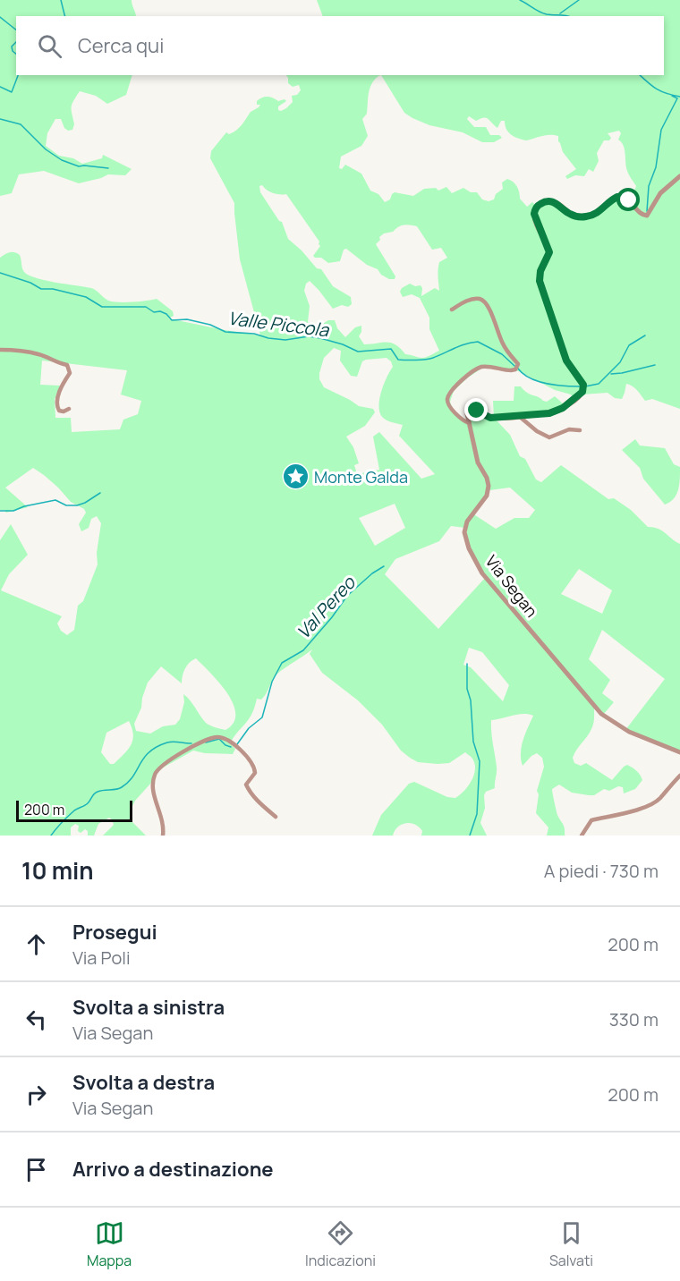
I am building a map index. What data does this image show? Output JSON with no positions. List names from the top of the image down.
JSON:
{
  "streets": {
    "street": ["Via Segan"]
  },
  "water": ["Valle Piccola", "Val Pereo"],
  "places": {
    "place": ["Monte Galda"]
  },
  "scale_bar": "200 m",
  "page": {
    "search": "Cerca qui",
    "scale": "200 m",
    "heading": ["10 min", "A piedi · 730 m"],
    "list": [
      ["Prosegui", "Via Poli", "200 m"],
      ["Svolta a sinistra", "Via Segan", "330 m"],
      ["Svolta a destra", "Via Segan", "200 m"],
      "Arrivo a destinazione"
    ],
    "nav": ["Mappa", "Indicazioni", "Salvati"]
  }
}
